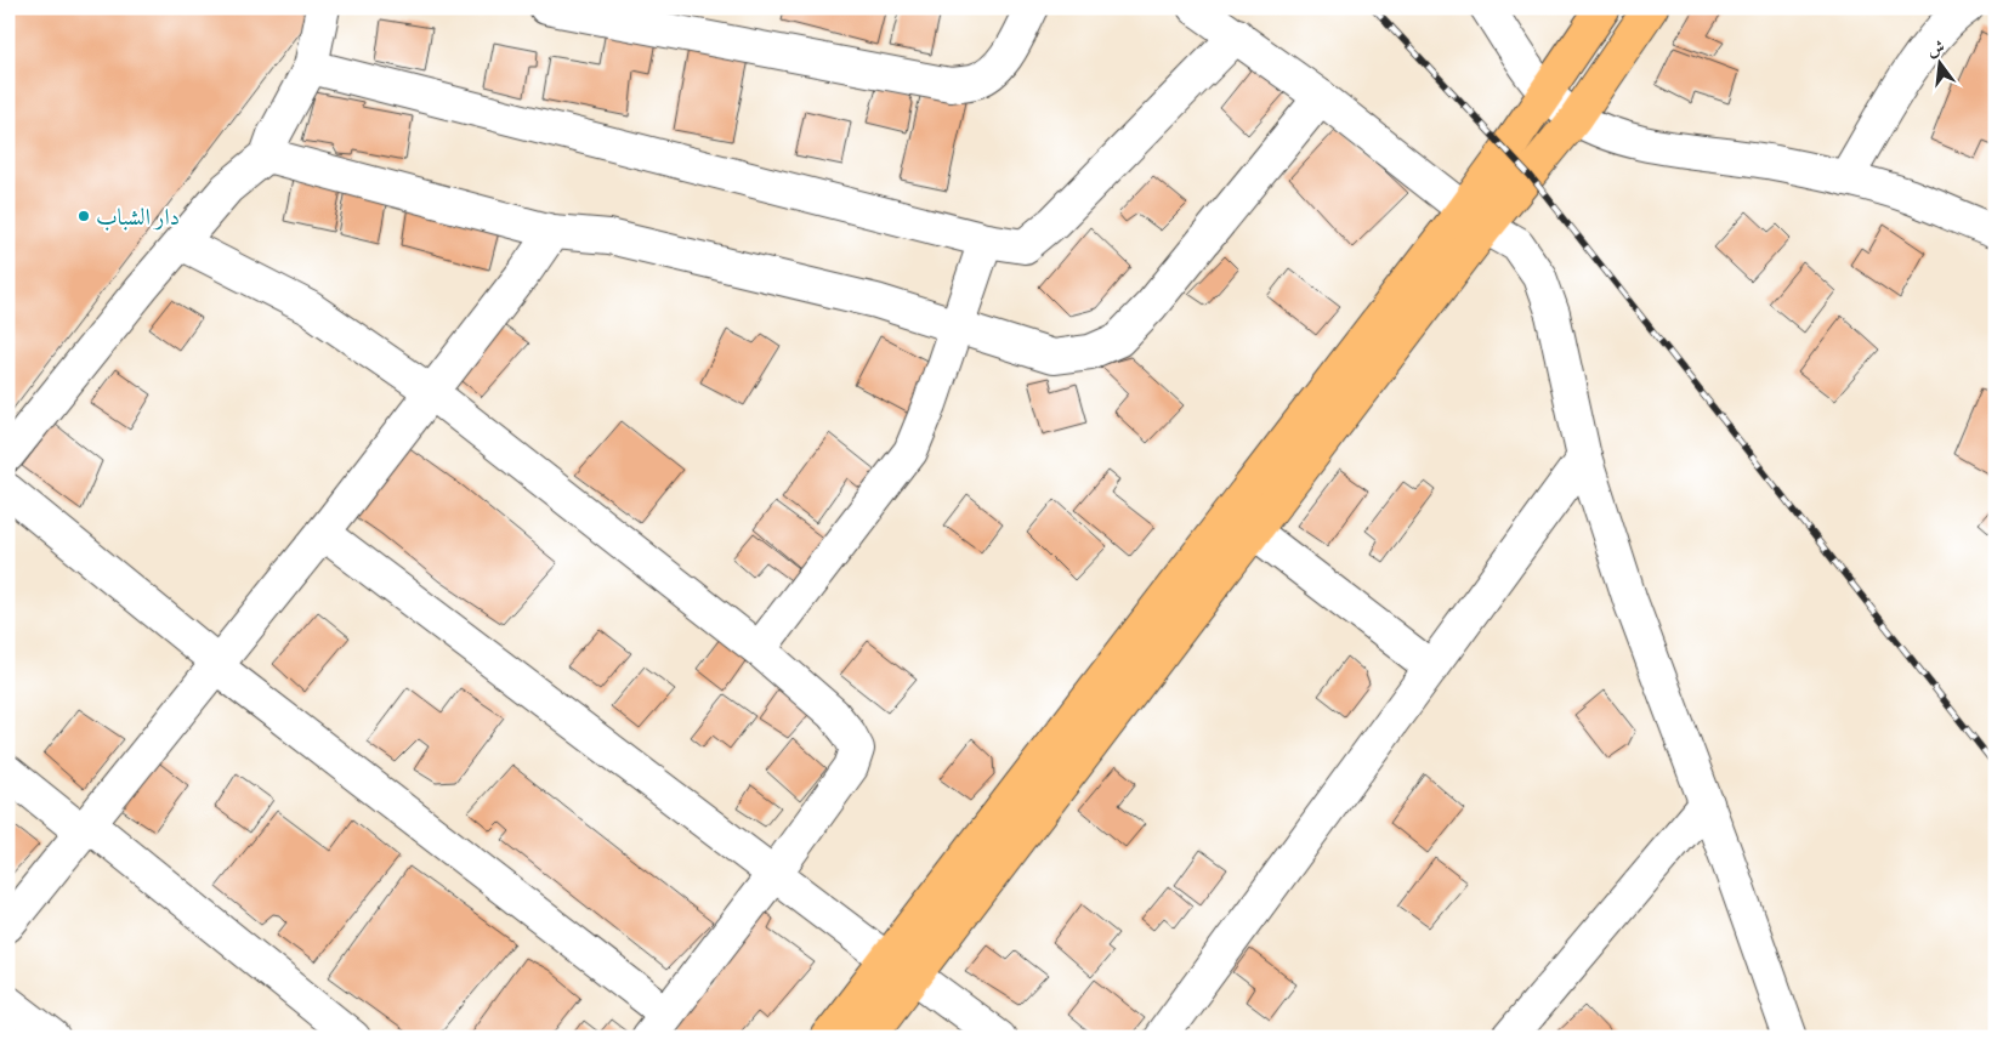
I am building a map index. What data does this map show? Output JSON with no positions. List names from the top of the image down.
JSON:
{
  "places": ["دار الشباب"],
  "north": "top"
}
